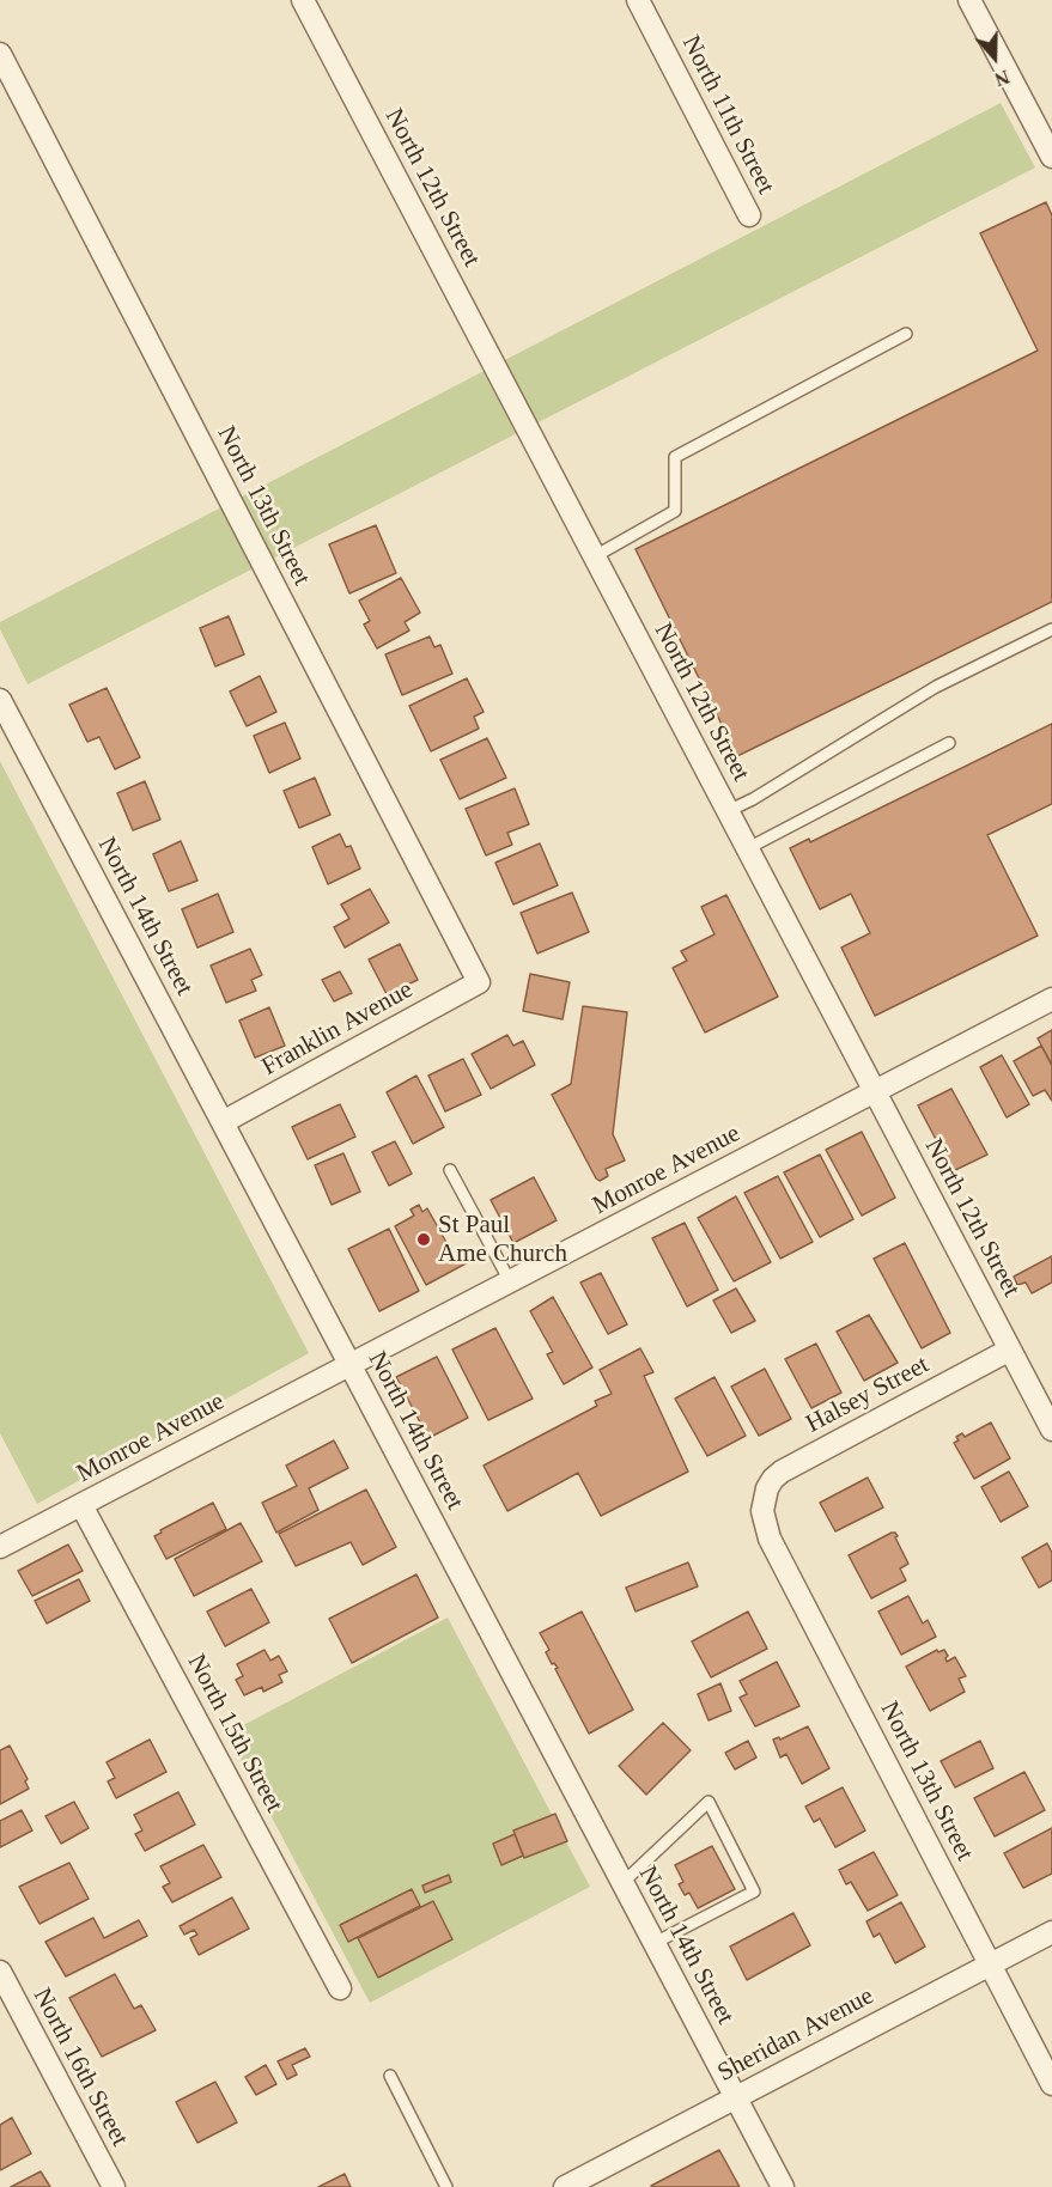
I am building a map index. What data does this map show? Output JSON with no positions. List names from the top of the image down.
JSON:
{
  "streets": {
    "street": [
      "North 11th Street",
      "North 12th Street",
      "North 13th Street",
      "North 14th Street",
      "Franklin Avenue",
      "Monroe Avenue",
      "Halsey Street",
      "North 15th Street",
      "Sheridan Avenue",
      "North 16th Street"
    ]
  },
  "crossings": [
    ["North 12th Street", "Monroe Avenue"],
    ["North 12th Street", "Halsey Street"],
    ["North 13th Street", "Franklin Avenue"],
    ["North 13th Street", "Halsey Street"],
    ["North 13th Street", "Sheridan Avenue"],
    ["North 14th Street", "Franklin Avenue"],
    ["North 14th Street", "Monroe Avenue"],
    ["North 14th Street", "Sheridan Avenue"],
    ["Monroe Avenue", "North 15th Street"]
  ],
  "places": ["St Paul Ame Church"],
  "north": "bottom"
}
